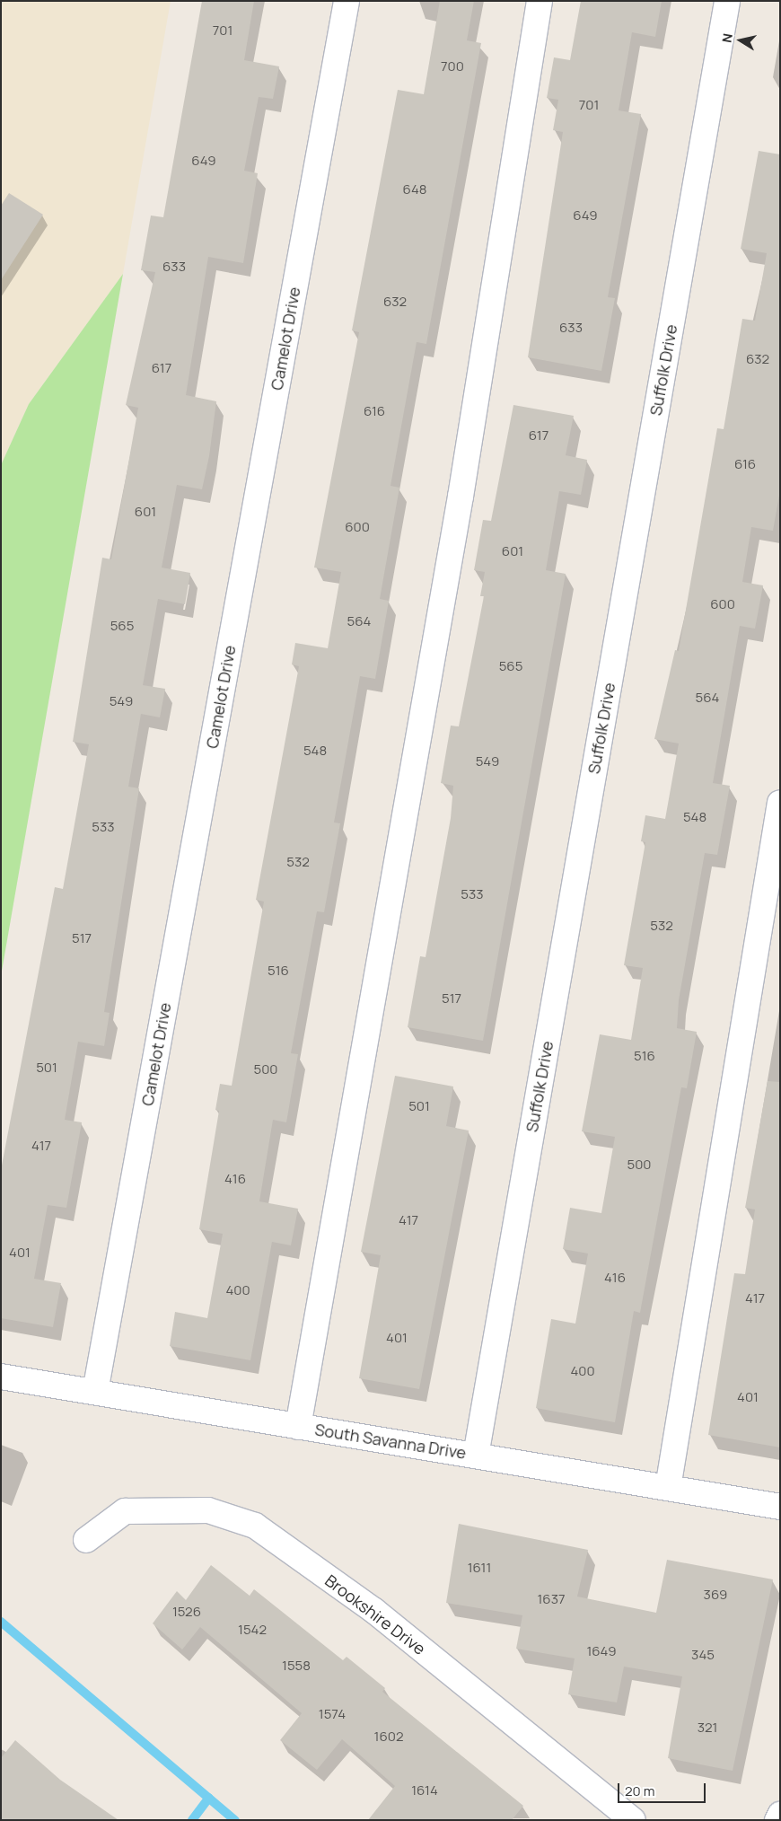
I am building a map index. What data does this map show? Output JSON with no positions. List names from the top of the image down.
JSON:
{
  "streets": {
    "street": [
      "Camelot Drive",
      "Suffolk Drive",
      "South Savanna Drive",
      "Brookshire Drive"
    ]
  },
  "crossings": [
    ["Camelot Drive", "South Savanna Drive"],
    ["Suffolk Drive", "South Savanna Drive"]
  ],
  "house_numbers": [
    "701",
    "700",
    "701",
    "649",
    "648",
    "649",
    "633",
    "632",
    "633",
    "632",
    "617",
    "616",
    "617",
    "616",
    "601",
    "600",
    "601",
    "600",
    "564",
    "565",
    "565",
    "564",
    "549",
    "548",
    "549",
    "548",
    "533",
    "532",
    "533",
    "532",
    "517",
    "516",
    "517",
    "516",
    "501",
    "500",
    "501",
    "417",
    "500",
    "416",
    "417",
    "401",
    "416",
    "400",
    "417",
    "401",
    "400",
    "401",
    "1611",
    "369",
    "1637",
    "1526",
    "1542",
    "1649",
    "345",
    "1558",
    "1574",
    "321",
    "1602",
    "1614"
  ],
  "scale_bar": "20 m",
  "north": "left"
}
